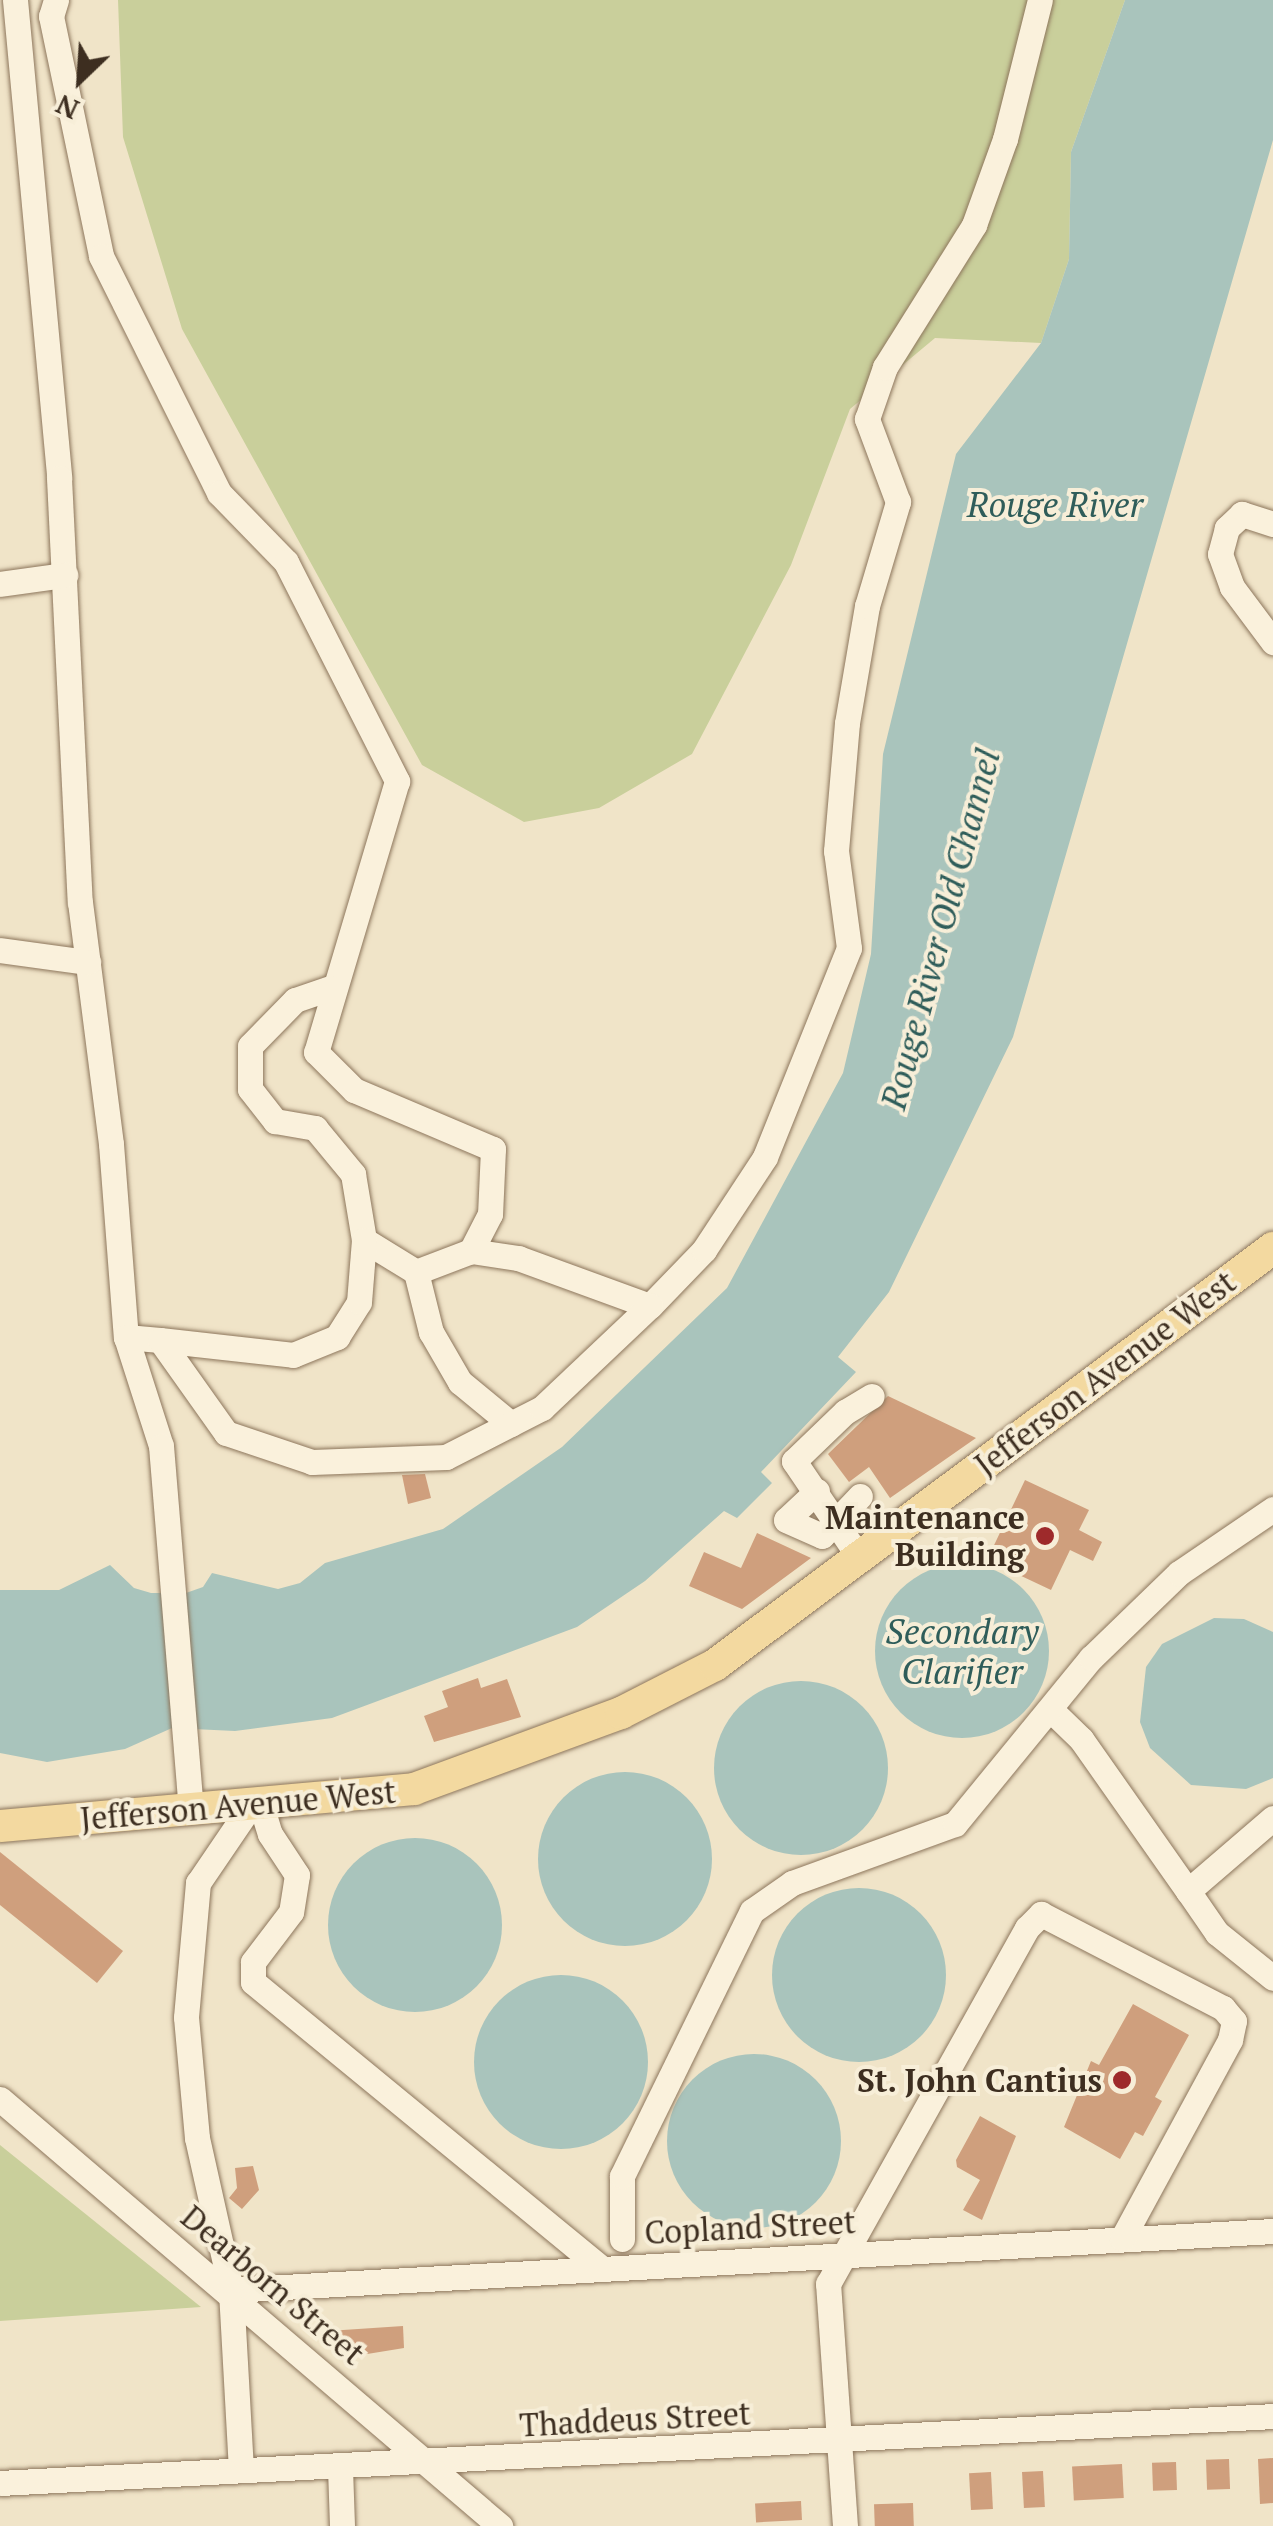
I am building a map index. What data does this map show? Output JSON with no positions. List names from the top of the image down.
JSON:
{
  "streets": {
    "main road": ["Jefferson Avenue West"],
    "street": ["Copland Street", "Dearborn Street", "Thaddeus Street"]
  },
  "crossings": [
    ["Copland Street", "Dearborn Street"],
    ["Dearborn Street", "Thaddeus Street"]
  ],
  "water": ["Rouge River", "Rouge River Old Channel", "Secondary Clarifier"],
  "places": ["Maintenance Building", "St. John Cantius"],
  "north": "bottom left"
}
